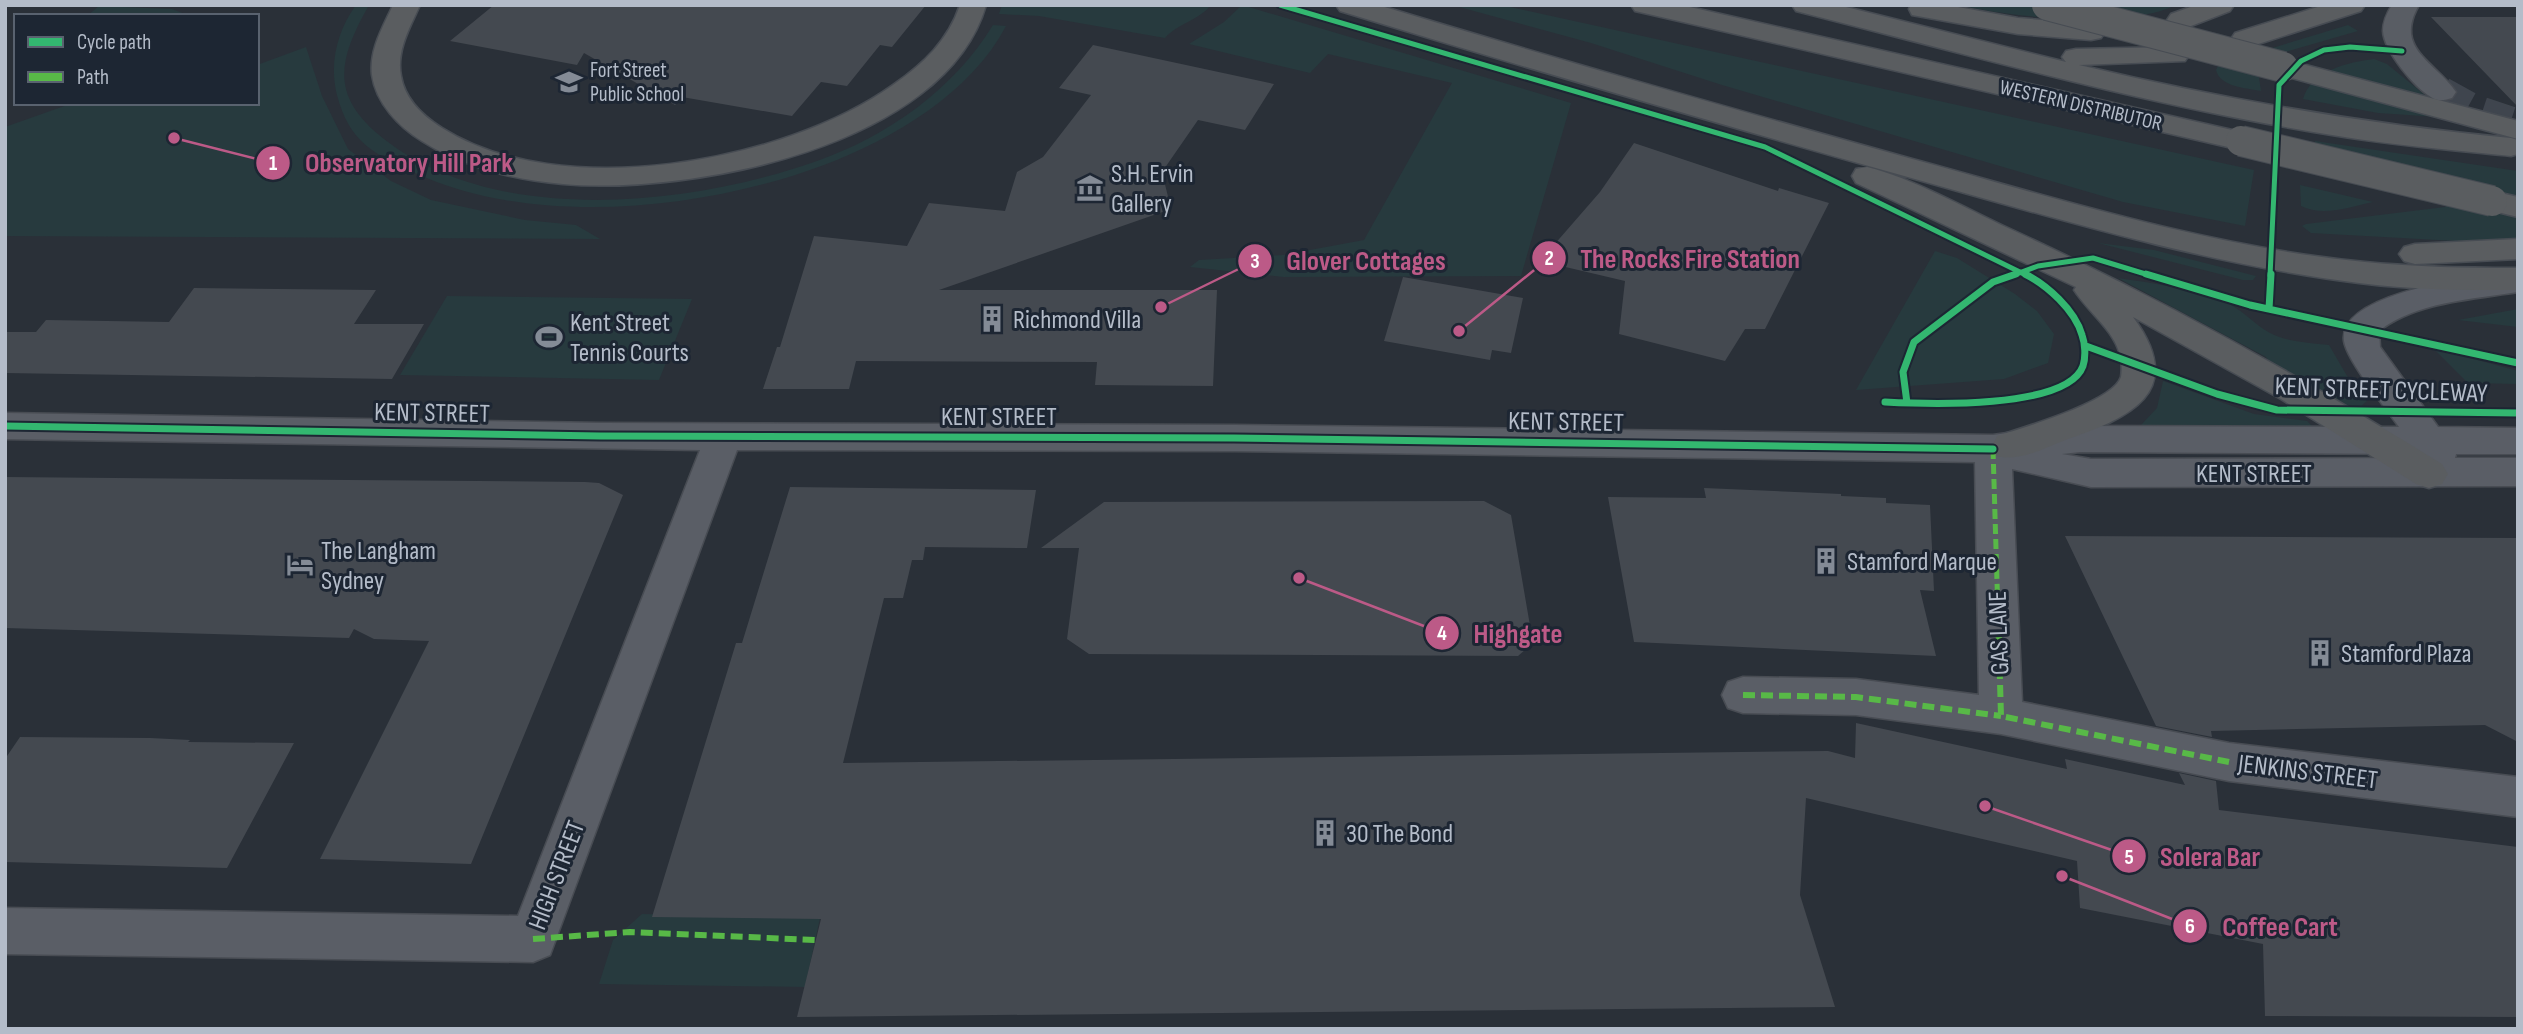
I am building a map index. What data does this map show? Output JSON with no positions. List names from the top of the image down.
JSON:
{
  "streets": {
    "highway": ["WESTERN DISTRIBUTOR"],
    "street": [
      "KENT STREET",
      "GAS LANE",
      "JENKINS STREET",
      "HIGH STREET"
    ],
    "cycle path": ["KENT STREET CYCLEWAY"]
  },
  "crossings": [
    ["KENT STREET", "GAS LANE"],
    ["KENT STREET", "HIGH STREET"],
    ["GAS LANE", "JENKINS STREET"]
  ],
  "places": {
    "school or university": ["Fort Street Public School"],
    "other": [
      "Observatory Hill Park",
      "Glover Cottages",
      "The Rocks Fire Station",
      "Highgate",
      "Solera Bar",
      "Coffee Cart"
    ],
    "museum": ["S.H. Ervin Gallery"],
    "building": [
      "Richmond Villa",
      "Stamford Marque",
      "Stamford Plaza",
      "30 The Bond"
    ],
    "sports": ["Kent Street Tennis Courts"],
    "hotel": ["The Langham Sydney"]
  },
  "legend": ["Cycle path", "Path"]
}
